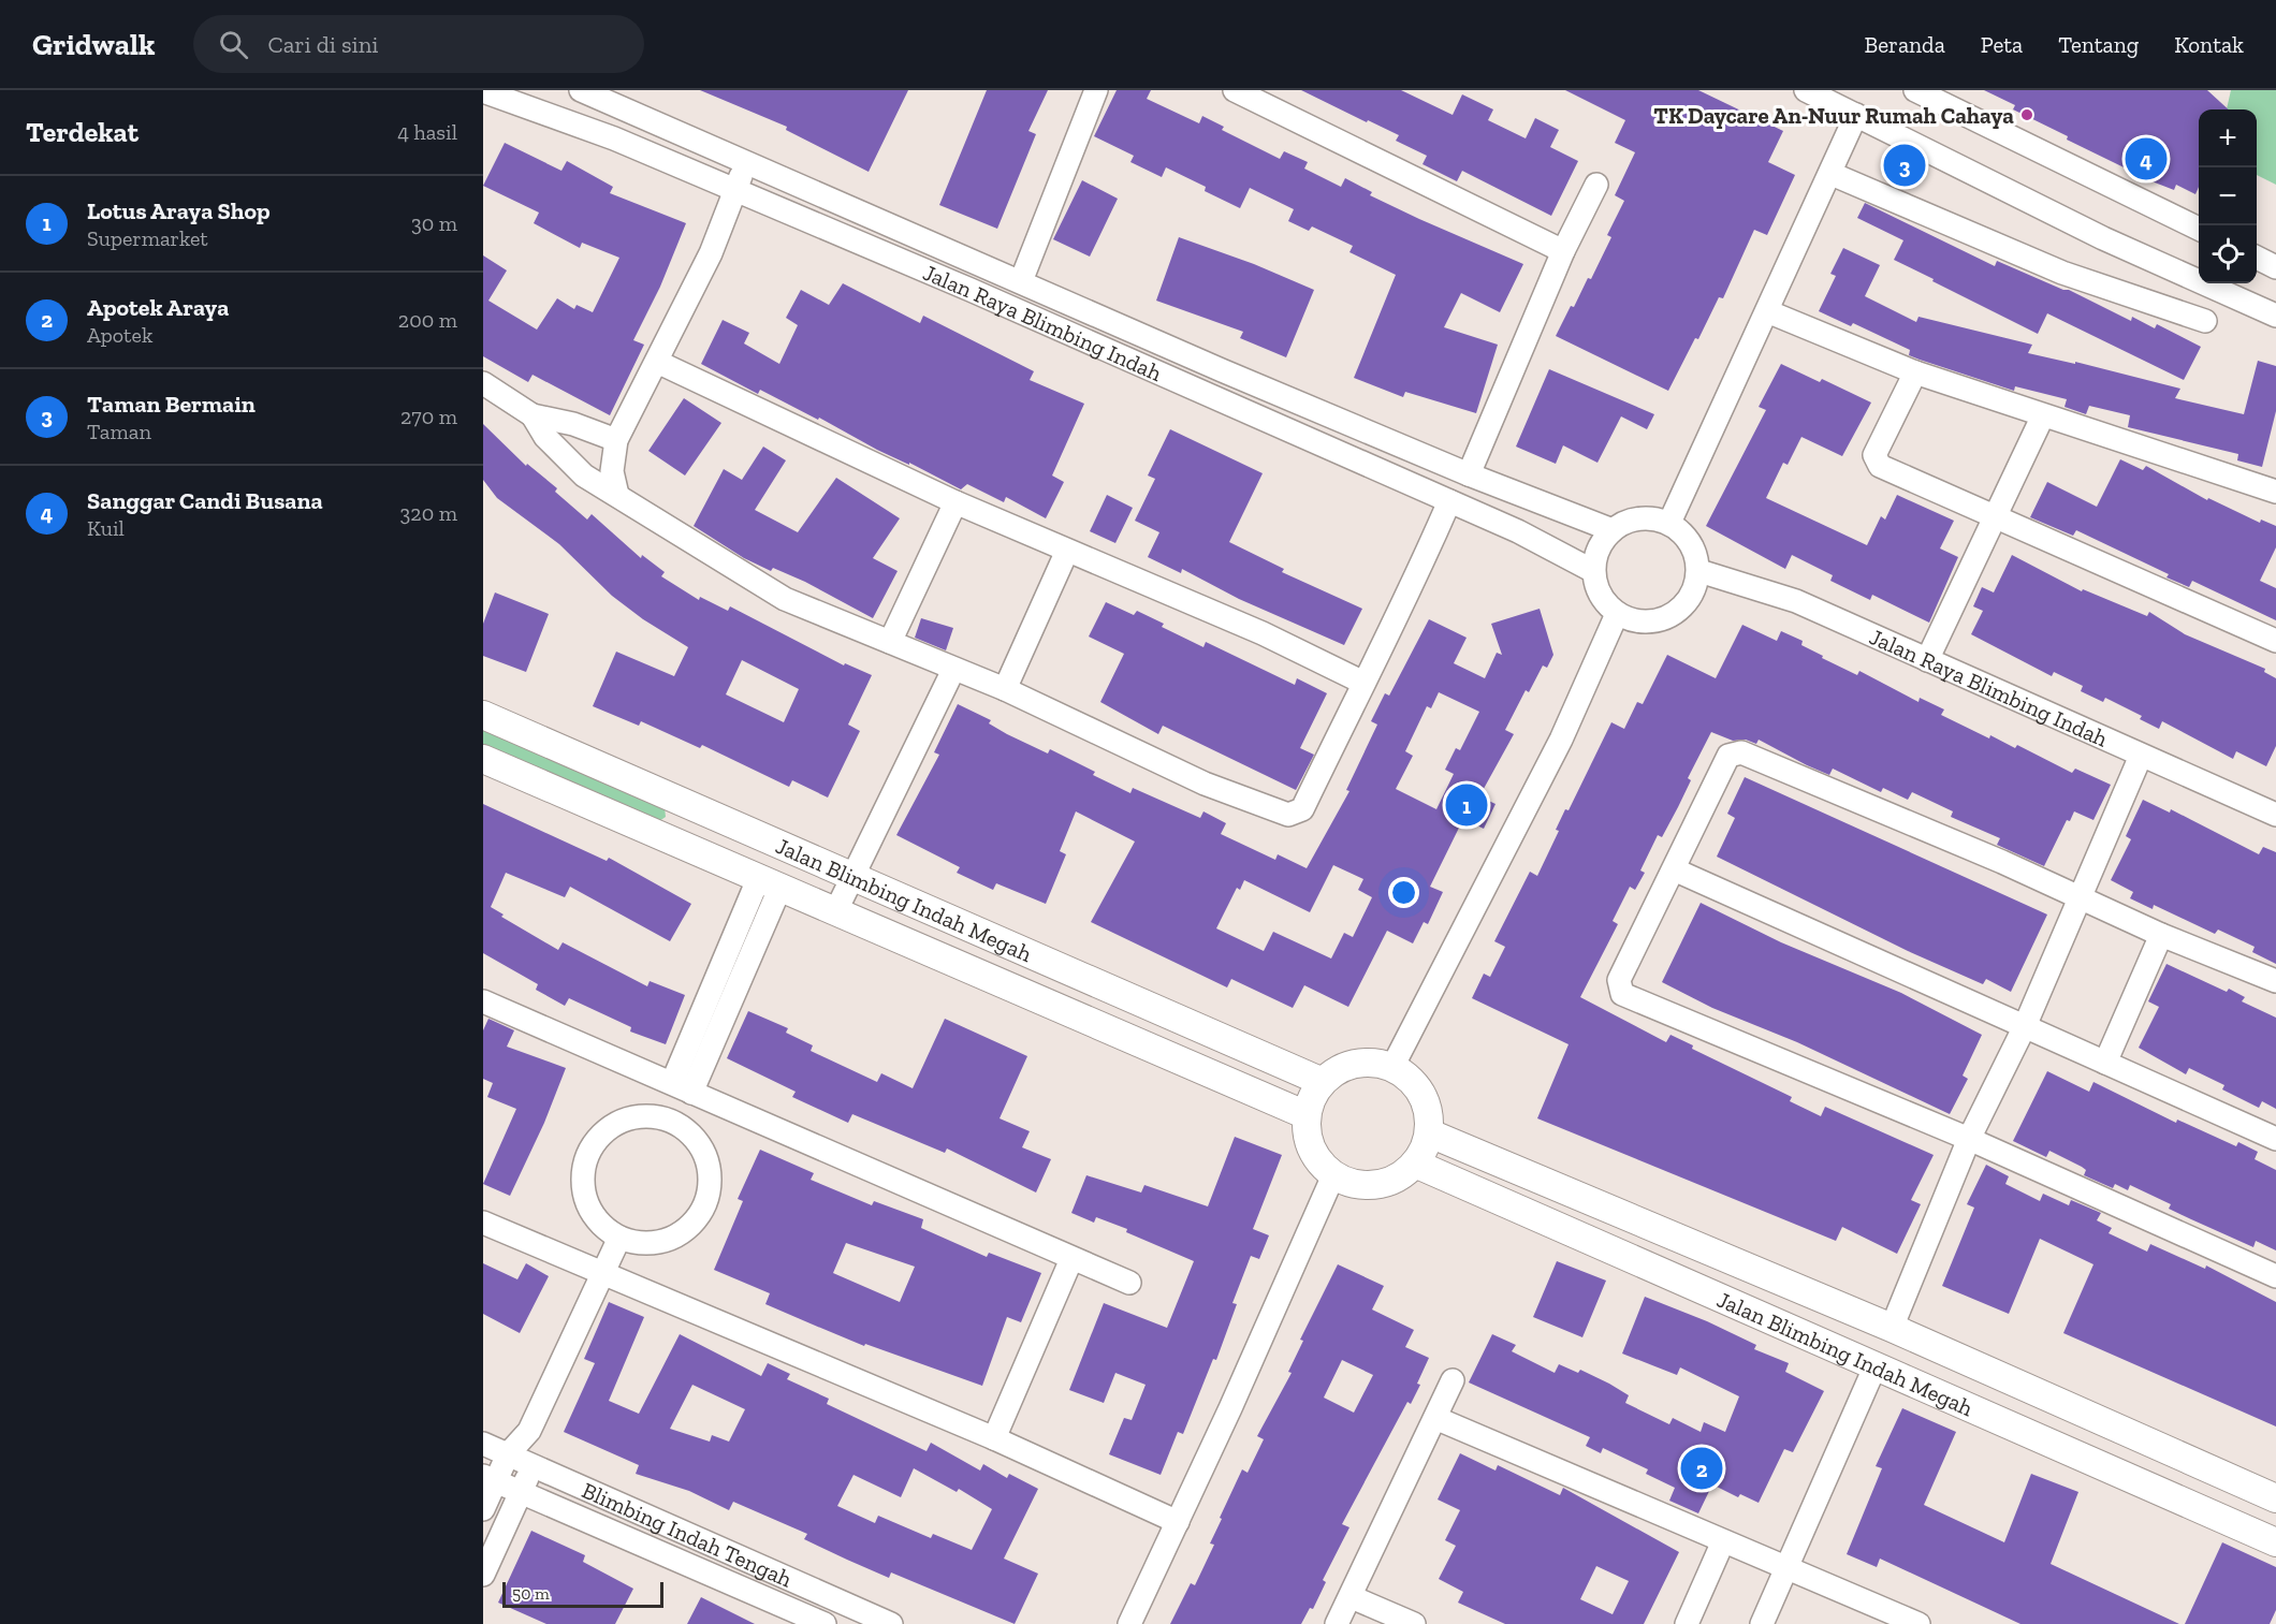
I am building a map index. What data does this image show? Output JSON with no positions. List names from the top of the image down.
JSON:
{
  "streets": {
    "street": ["Jalan Raya Blimbing Indah", "Jalan Blimbing Indah Megah", "Blimbing Indah Tengah"]
  },
  "places": ["TK Daycare An-Nuur Rumah Cahaya"],
  "scale_bar": "50 m",
  "page": {
    "header": "Gridwalk",
    "search": "Cari di sini",
    "nav": [
      "Beranda",
      "Peta",
      "Tentang",
      "Kontak"
    ],
    "heading": ["Terdekat", "4 hasil"],
    "map_buttons": ["+", "−"],
    "pins": [
      "4",
      "3",
      "1",
      "2"
    ],
    "list": [
      {
        "mark": "1",
        "name": "Lotus Araya Shop",
        "note": "Supermarket",
        "value": "30 m"
      },
      {
        "mark": "2",
        "name": "Apotek Araya",
        "note": "Apotek",
        "value": "200 m"
      },
      {
        "mark": "3",
        "name": "Taman Bermain",
        "note": "Taman",
        "value": "270 m"
      },
      {
        "mark": "4",
        "name": "Sanggar Candi Busana",
        "note": "Kuil",
        "value": "320 m"
      }
    ],
    "scale": "50 m"
  }
}
